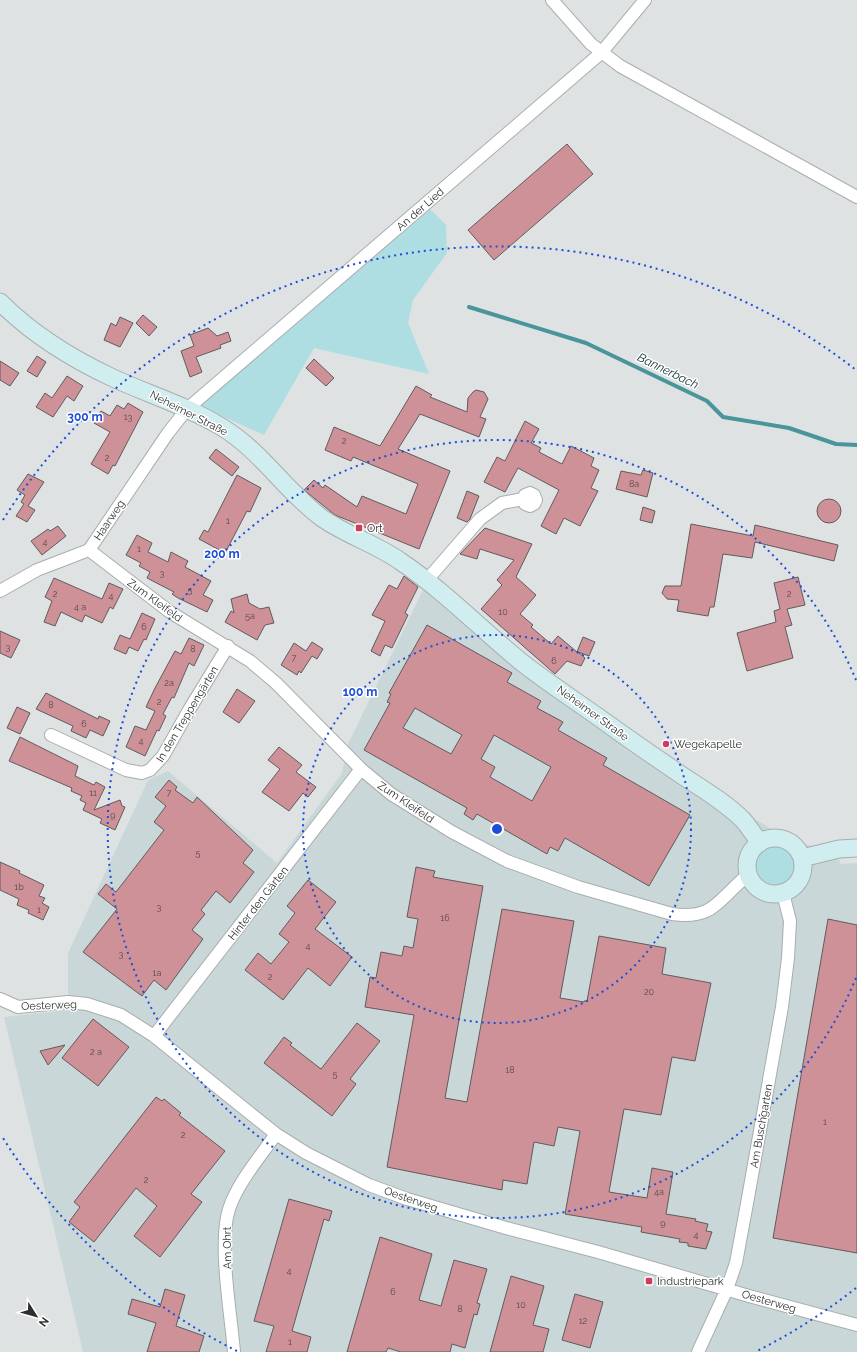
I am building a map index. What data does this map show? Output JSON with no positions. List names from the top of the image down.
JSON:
{
  "streets": {
    "main road": ["Neheimer Straße"],
    "street": [
      "An der Lied",
      "Haarweg",
      "Zum Kleifeld",
      "In den Treppengärten",
      "Hinter den Gärten",
      "Oesterweg",
      "Am Buschgarten",
      "Am Ohrt"
    ]
  },
  "crossings": [
    ["An der Lied", "Neheimer Straße"],
    ["An der Lied", "Haarweg"],
    ["Neheimer Straße", "Haarweg"],
    ["Neheimer Straße", "Zum Kleifeld"],
    ["Neheimer Straße", "Am Buschgarten"],
    ["Haarweg", "Zum Kleifeld"],
    ["Zum Kleifeld", "In den Treppengärten"],
    ["Zum Kleifeld", "Hinter den Gärten"],
    ["Zum Kleifeld", "Am Buschgarten"],
    ["Hinter den Gärten", "Oesterweg"],
    ["Oesterweg", "Am Buschgarten"],
    ["Oesterweg", "Am Ohrt"]
  ],
  "water": ["Bannerbach"],
  "places": {
    "transit": ["Ort", "Industriepark"],
    "other": ["Wegekapelle"]
  },
  "house_numbers": [
    "13",
    "2",
    "2",
    "8a",
    "1",
    "4",
    "1",
    "3",
    "5",
    "2",
    "2",
    "4",
    "4 a",
    "10",
    "5a",
    "6",
    "3",
    "8",
    "7",
    "6",
    "2a",
    "2",
    "8",
    "6",
    "4",
    "11",
    "7",
    "9",
    "5",
    "1b",
    "3",
    "1",
    "16",
    "4",
    "3",
    "1a",
    "2",
    "20",
    "2 a",
    "18",
    "5",
    "1",
    "2",
    "2",
    "4a",
    "9",
    "4",
    "4",
    "6",
    "10",
    "8",
    "12",
    "1"
  ],
  "north": "bottom right",
  "rings": ["300 m", "200 m", "100 m"]
}
